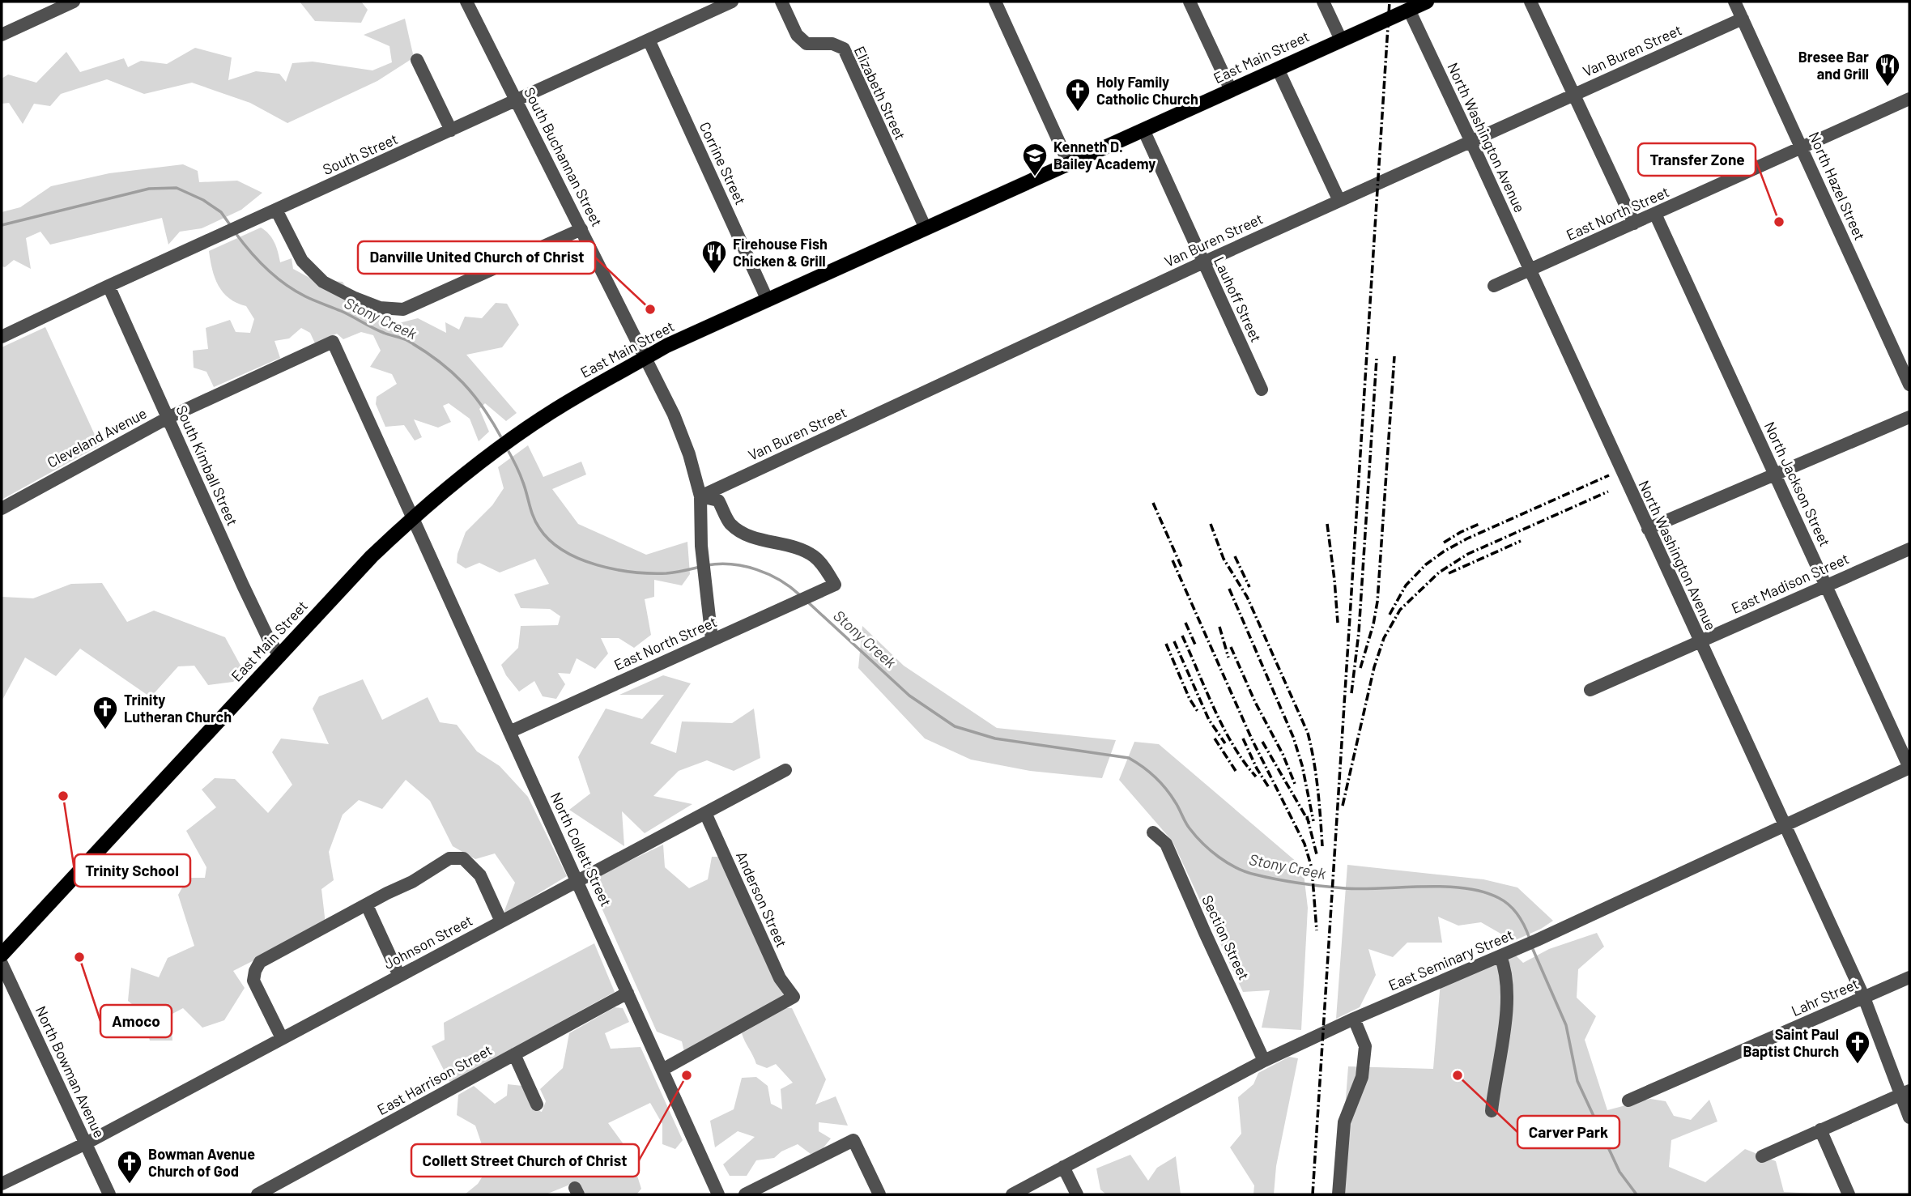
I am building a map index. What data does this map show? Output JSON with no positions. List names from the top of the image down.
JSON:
{
  "streets": {
    "main road": ["East Main Street"],
    "street": [
      "Van Buren Street",
      "Elizabeth Street",
      "North Washington Avenue",
      "South Street",
      "South Buchannan Street",
      "Corrine Street",
      "North Hazel Street",
      "East North Street",
      "Lauhoff Street",
      "Cleveland Avenue",
      "South Kimball Street",
      "North Jackson Street",
      "East Madison Street",
      "North Collett Street",
      "Anderson Street",
      "Section Street",
      "Johnson Street",
      "East Seminary Street",
      "Lahr Street",
      "North Bowman Avenue",
      "East Harrison Street"
    ]
  },
  "crossings": [
    ["Van Buren Street", "North Washington Avenue"],
    ["Van Buren Street", "South Buchannan Street"],
    ["Van Buren Street", "North Hazel Street"],
    ["Van Buren Street", "East North Street"],
    ["Van Buren Street", "Lauhoff Street"],
    ["East Main Street", "Elizabeth Street"],
    ["East Main Street", "North Washington Avenue"],
    ["East Main Street", "South Buchannan Street"],
    ["East Main Street", "Corrine Street"],
    ["East Main Street", "Lauhoff Street"],
    ["East Main Street", "South Kimball Street"],
    ["East Main Street", "North Collett Street"],
    ["North Washington Avenue", "East North Street"],
    ["North Washington Avenue", "East Madison Street"],
    ["North Washington Avenue", "East Seminary Street"],
    ["North Washington Avenue", "Lahr Street"],
    ["South Street", "South Buchannan Street"],
    ["South Street", "Corrine Street"],
    ["South Street", "South Kimball Street"],
    ["South Buchannan Street", "East North Street"],
    ["North Hazel Street", "East North Street"],
    ["East North Street", "North Jackson Street"],
    ["East North Street", "North Collett Street"],
    ["Cleveland Avenue", "South Kimball Street"],
    ["Cleveland Avenue", "North Collett Street"],
    ["North Jackson Street", "East Madison Street"],
    ["North Jackson Street", "East Seminary Street"],
    ["North Collett Street", "Anderson Street"],
    ["North Collett Street", "Johnson Street"],
    ["North Collett Street", "East Harrison Street"],
    ["Anderson Street", "Johnson Street"],
    ["Section Street", "East Seminary Street"],
    ["Johnson Street", "North Bowman Avenue"]
  ],
  "water": ["Stony Creek"],
  "places": {
    "restaurant": ["Bresee Bar and Grill", "Firehouse Fish Chicken & Grill"],
    "church": [
      "Holy Family Catholic Church",
      "Trinity Lutheran Church",
      "Saint Paul Baptist Church",
      "Bowman Avenue Church of God"
    ],
    "school or university": ["Kenneth D. Bailey Academy"],
    "other": [
      "Transfer Zone",
      "Danville United Church of Christ",
      "Trinity School",
      "Amoco",
      "Collett Street Church of Christ",
      "Carver Park"
    ]
  }
}
